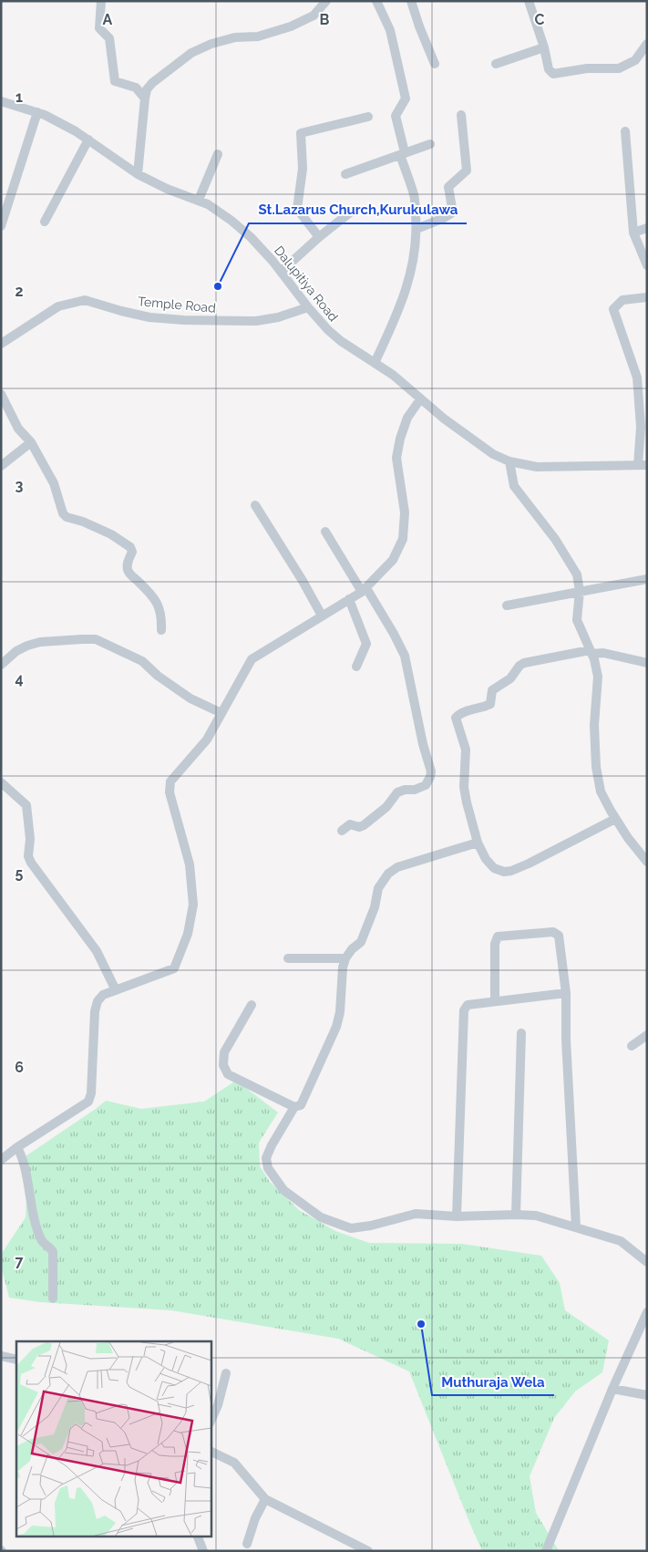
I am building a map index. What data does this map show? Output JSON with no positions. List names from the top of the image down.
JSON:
{
  "streets": {
    "street": ["Dalupitiya Road", "Temple Road"]
  },
  "crossings": [
    ["Dalupitiya Road", "Temple Road"]
  ],
  "places": ["St.Lazarus Church,Kurukulawa", "Muthuraja Wela"],
  "grid": {
    "columns": ["A", "B", "C"],
    "rows": [
      "1",
      "2",
      "3",
      "4",
      "5",
      "6",
      "7"
    ]
  }
}
